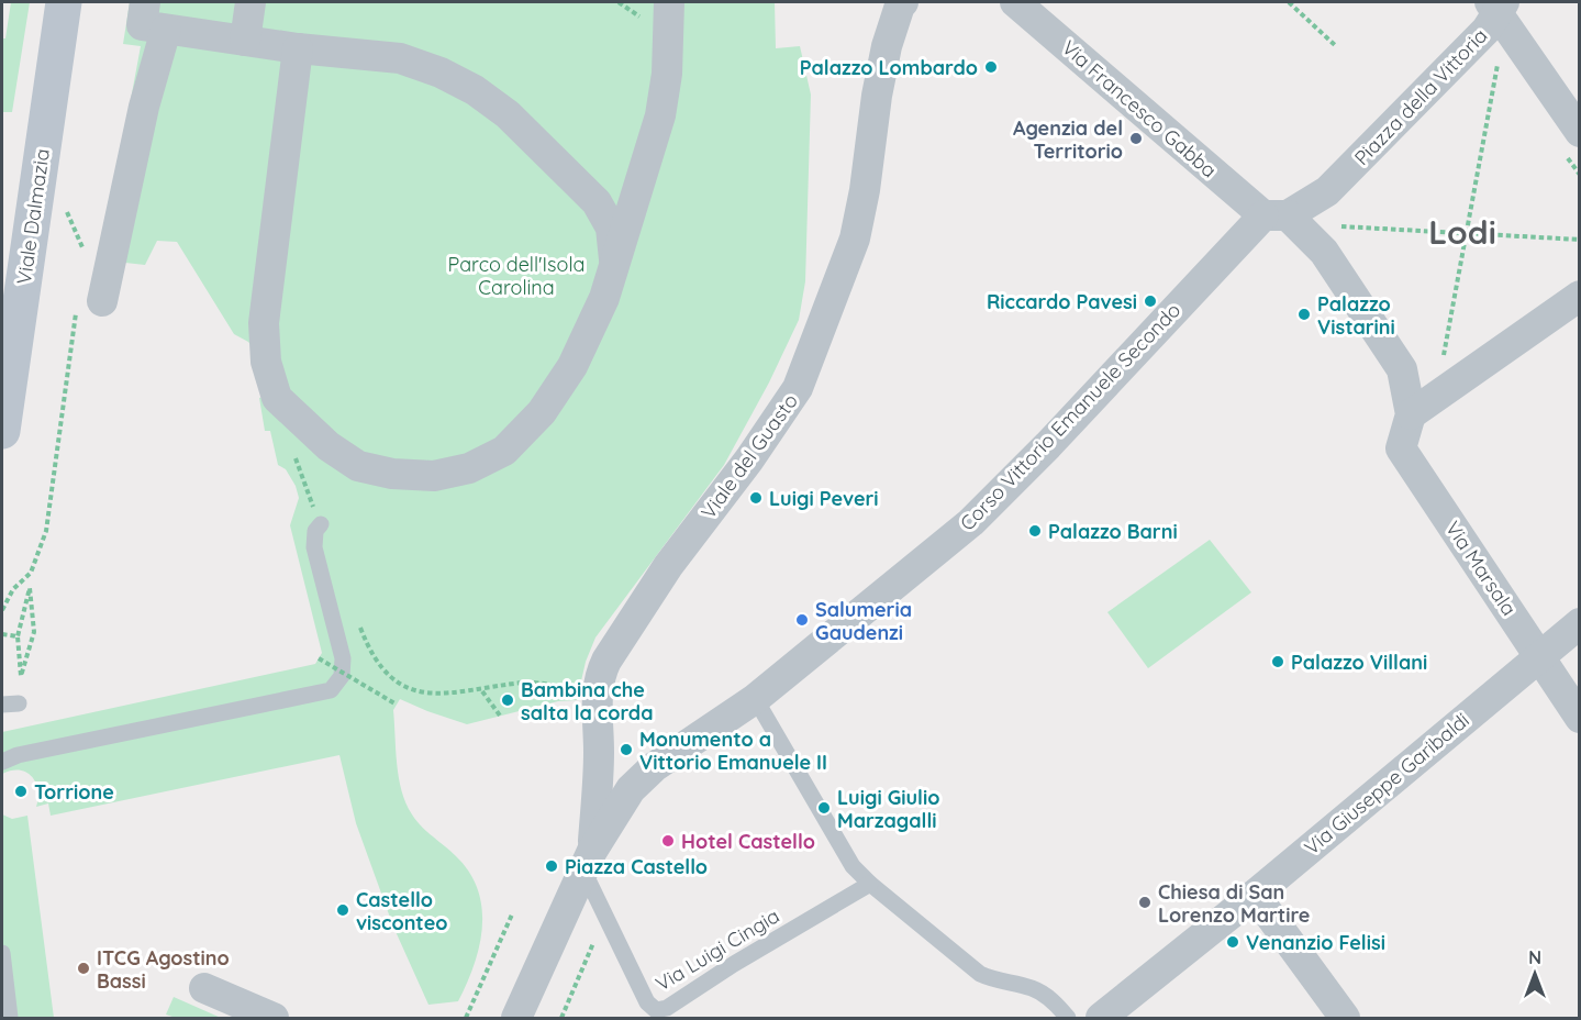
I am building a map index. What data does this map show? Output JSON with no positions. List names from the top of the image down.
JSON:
{
  "streets": {
    "street": [
      "Piazza della Vittoria",
      "Via Francesco Gabba",
      "Viale Dalmazia",
      "Corso Vittorio Emanuele Secondo",
      "Viale del Guasto",
      "Via Marsala",
      "Via Giuseppe Garibaldi"
    ],
    "lane": ["Via Luigi Cingia"]
  },
  "crossings": [
    ["Piazza della Vittoria", "Via Francesco Gabba"],
    ["Piazza della Vittoria", "Corso Vittorio Emanuele Secondo"],
    ["Via Francesco Gabba", "Corso Vittorio Emanuele Secondo"],
    ["Corso Vittorio Emanuele Secondo", "Viale del Guasto"],
    ["Corso Vittorio Emanuele Secondo", "Via Luigi Cingia"],
    ["Viale del Guasto", "Via Luigi Cingia"],
    ["Via Marsala", "Via Giuseppe Garibaldi"]
  ],
  "districts": ["Lodi"],
  "parks": ["Parco dell'Isola Carolina"],
  "places": [
    "Palazzo Lombardo",
    "Agenzia del Territorio",
    "Riccardo Pavesi",
    "Palazzo Vistarini",
    "Luigi Peveri",
    "Palazzo Barni",
    "Salumeria Gaudenzi",
    "Palazzo Villani",
    "Bambina che salta la corda",
    "Monumento a Vittorio Emanuele II",
    "Torrione",
    "Luigi Giulio Marzagalli",
    "Hotel Castello",
    "Piazza Castello",
    "Chiesa di San Lorenzo Martire",
    "Castello visconteo",
    "Venanzio Felisi",
    "ITCG Agostino Bassi"
  ],
  "north": "top"
}
